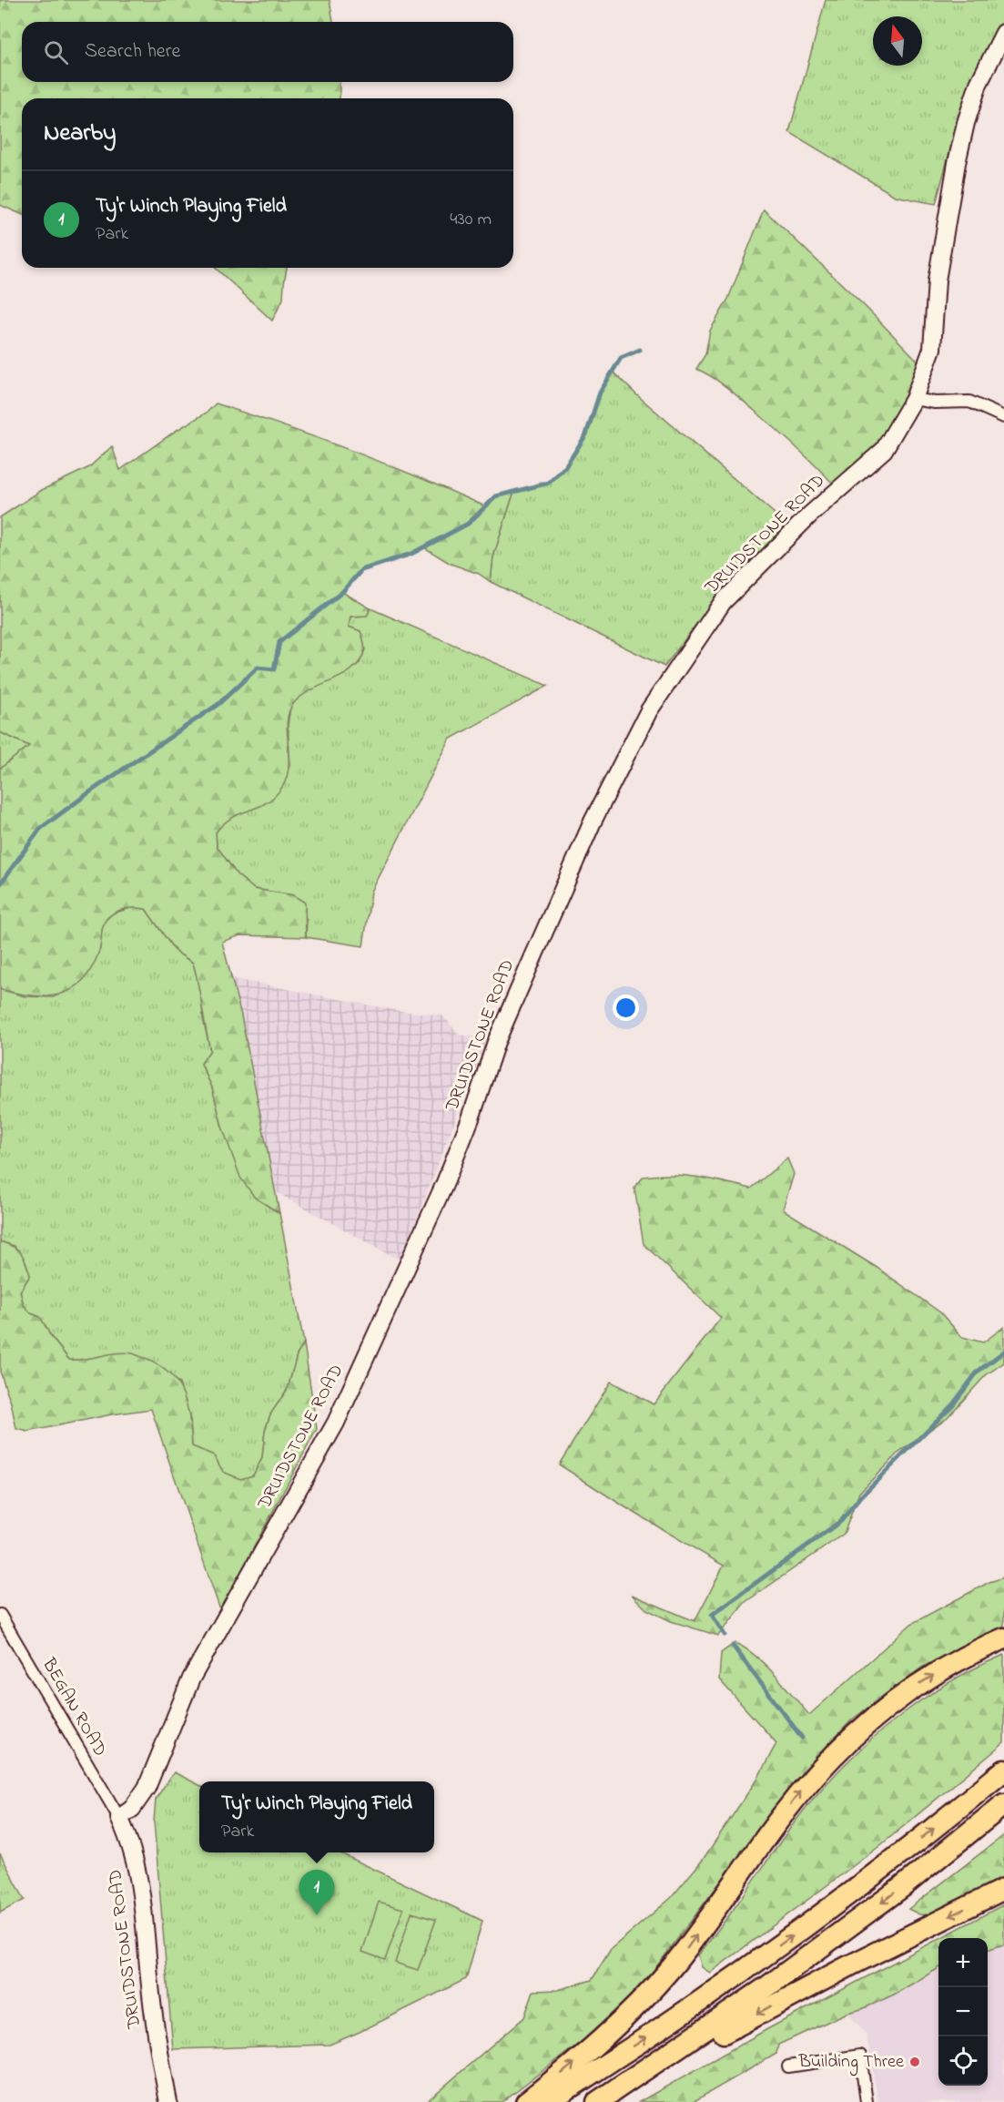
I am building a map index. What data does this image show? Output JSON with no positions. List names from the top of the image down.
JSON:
{
  "streets": {
    "street": ["DRUIDSTONE ROAD", "BEGAN ROAD"]
  },
  "crossings": [
    ["DRUIDSTONE ROAD", "BEGAN ROAD"]
  ],
  "places": ["Building Three"],
  "north": "top",
  "page": {
    "search": "Search here",
    "heading": "Nearby",
    "list": [
      {
        "mark": "1",
        "name": "Ty'r Winch Playing Field",
        "note": "Park",
        "value": "430 m"
      }
    ],
    "popup": ["Ty'r Winch Playing Field", "Park"],
    "pins": "1",
    "map_buttons": ["+", "−"]
  }
}
